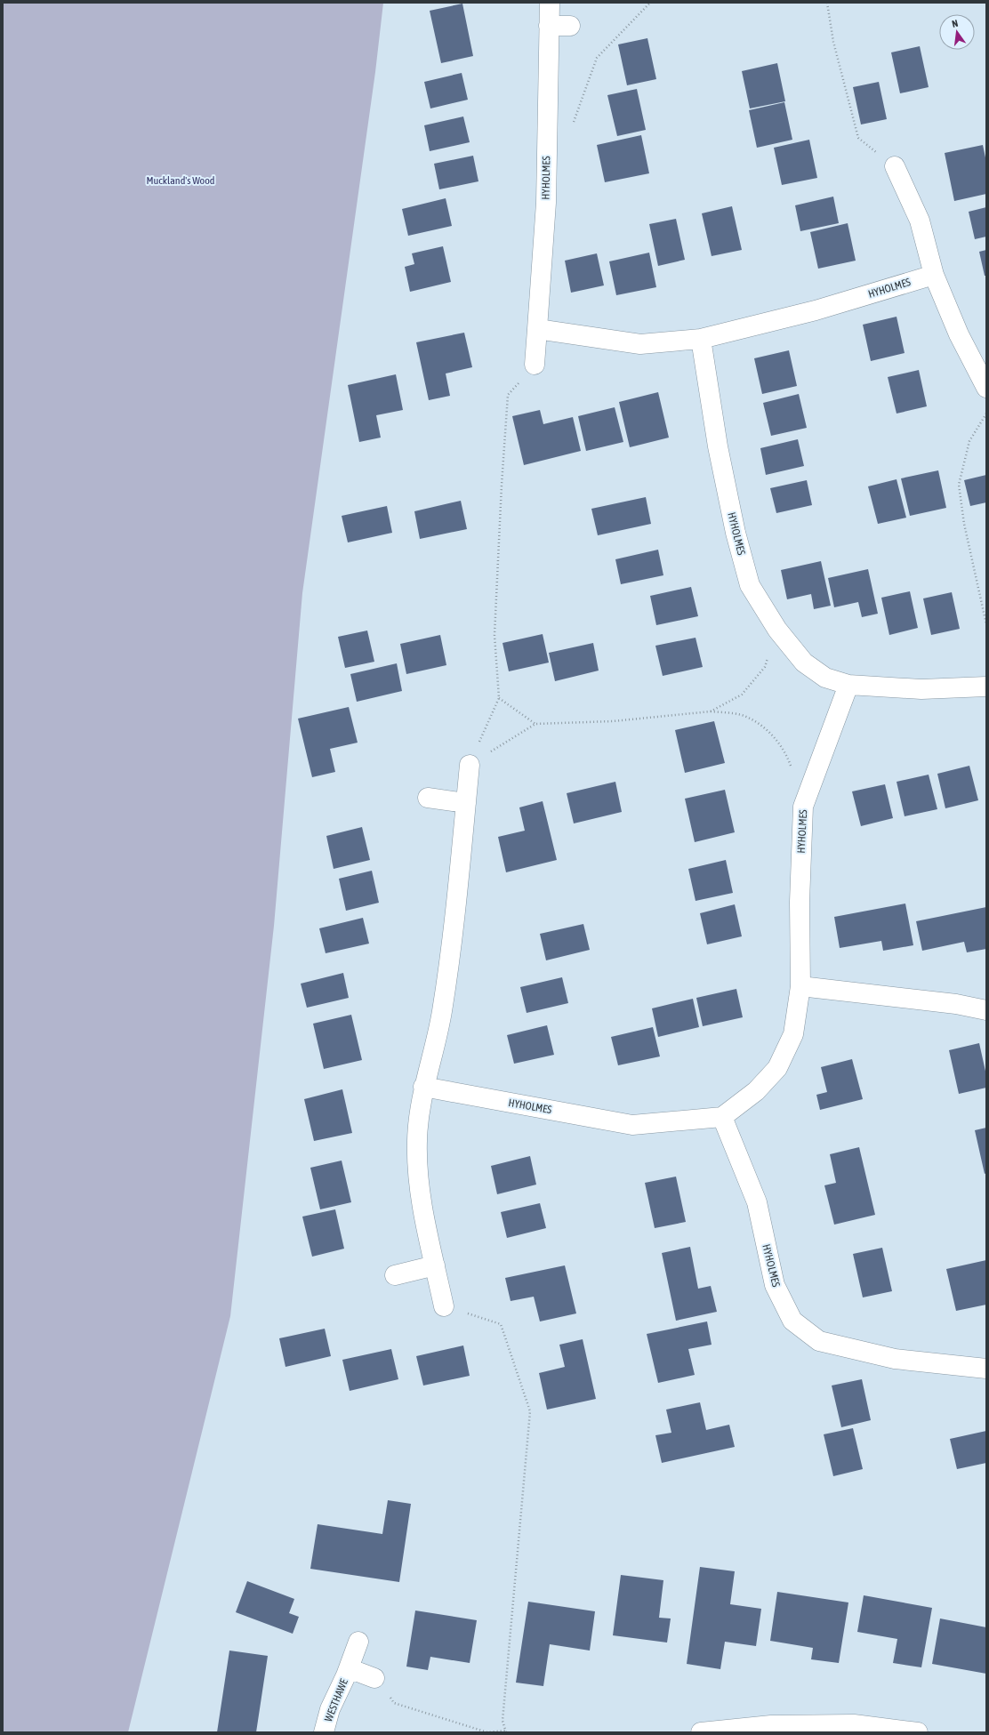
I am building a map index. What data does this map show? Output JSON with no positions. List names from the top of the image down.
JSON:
{
  "streets": {
    "street": ["HYHOLMES", "WESTHAWE"]
  },
  "parks": ["Muckland's Wood"],
  "north": "top"
}
